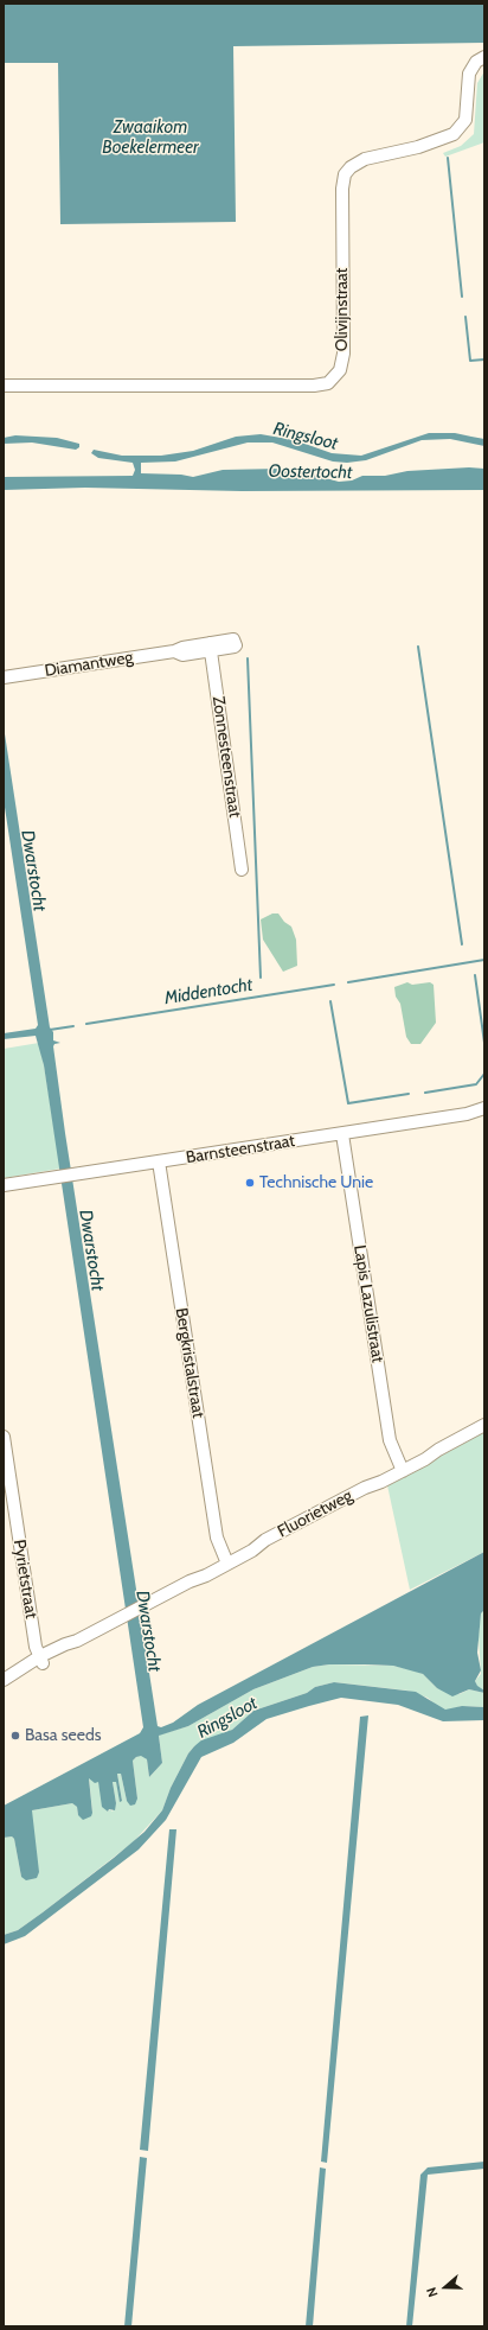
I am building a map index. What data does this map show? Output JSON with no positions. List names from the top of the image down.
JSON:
{
  "streets": {
    "street": [
      "Olivijnstraat",
      "Diamantweg",
      "Zonnesteenstraat",
      "Barnsteenstraat",
      "Lapis Lazulistraat",
      "Bergkristalstraat",
      "Fluorietweg",
      "Pyrietstraat"
    ]
  },
  "crossings": [
    ["Diamantweg", "Zonnesteenstraat"],
    ["Barnsteenstraat", "Lapis Lazulistraat"],
    ["Barnsteenstraat", "Bergkristalstraat"],
    ["Lapis Lazulistraat", "Fluorietweg"],
    ["Bergkristalstraat", "Fluorietweg"],
    ["Fluorietweg", "Pyrietstraat"]
  ],
  "water": [
    "Zwaaikom Boekelermeer",
    "Ringsloot",
    "Oostertocht",
    "Dwarstocht",
    "Middentocht"
  ],
  "places": ["Technische Unie", "Basa seeds"],
  "north": "left"
}
